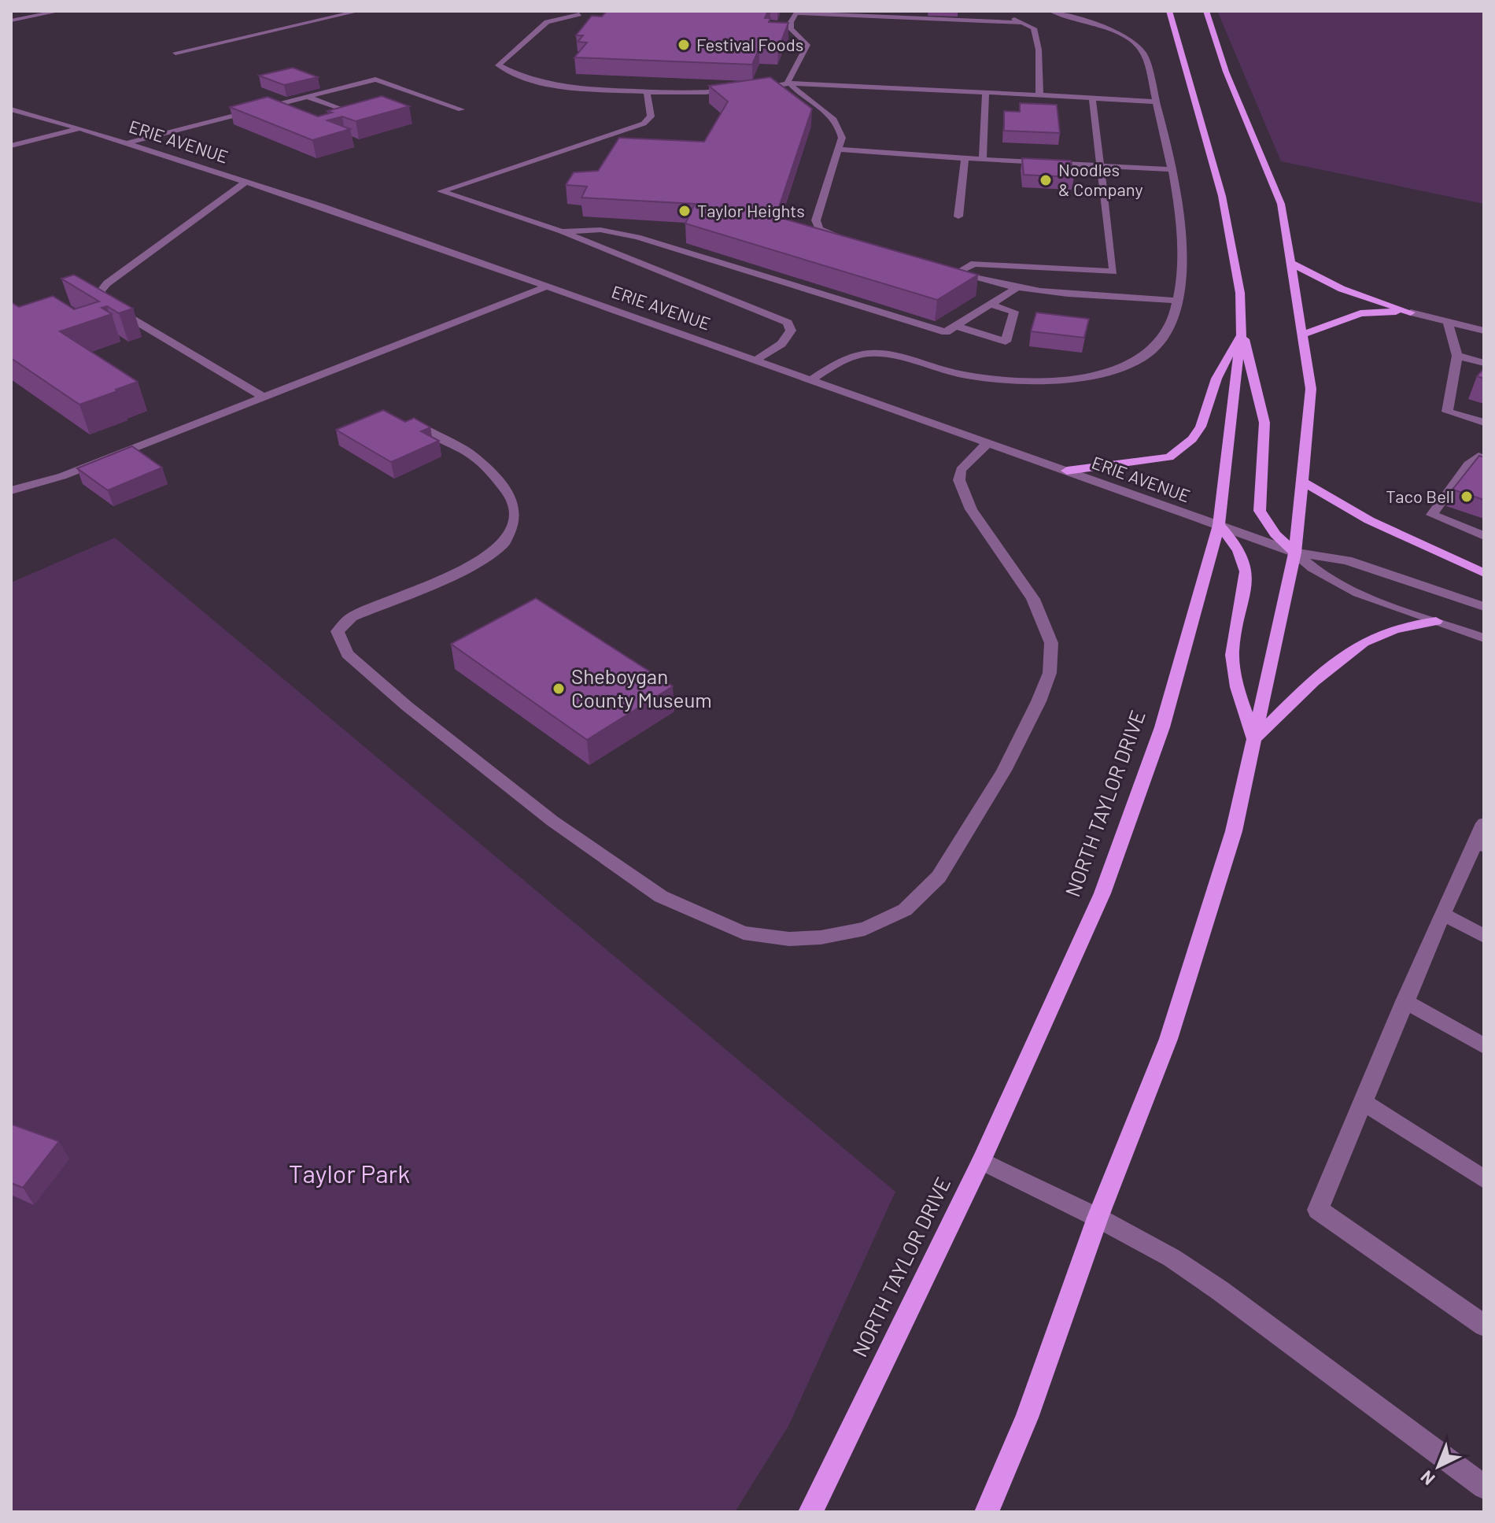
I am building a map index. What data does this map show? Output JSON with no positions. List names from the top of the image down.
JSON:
{
  "streets": {
    "main road": ["NORTH TAYLOR DRIVE"],
    "street": ["ERIE AVENUE"]
  },
  "crossings": [
    ["ERIE AVENUE", "NORTH TAYLOR DRIVE"]
  ],
  "parks": ["Taylor Park"],
  "places": [
    "Festival Foods",
    "Noodles & Company",
    "Taylor Heights",
    "Taco Bell",
    "Sheboygan County Museum"
  ],
  "north": "bottom left"
}
